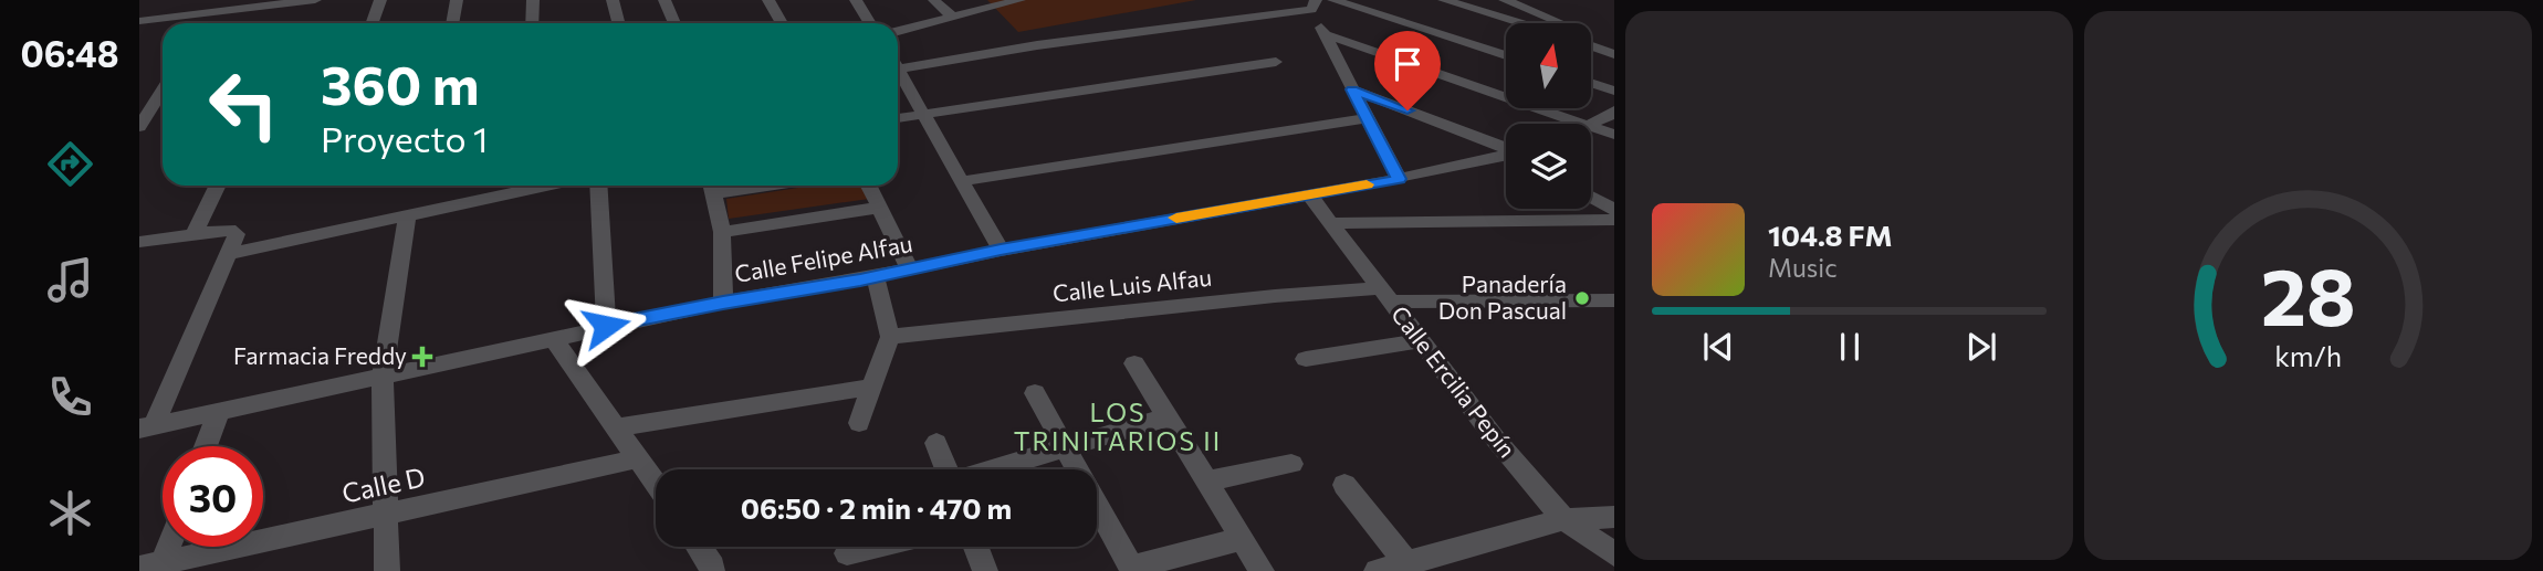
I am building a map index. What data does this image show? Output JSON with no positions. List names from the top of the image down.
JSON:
{
  "streets": {
    "street": [
      "Calle Felipe Alfau",
      "Calle Luis Alfau",
      "Calle Ercilia Pepín",
      "Calle D"
    ]
  },
  "crossings": [
    ["Calle Felipe Alfau", "Calle Ercilia Pepín"],
    ["Calle Luis Alfau", "Calle Ercilia Pepín"]
  ],
  "districts": ["LOS TRINITARIOS II"],
  "places": {
    "other": ["Panadería Don Pascual"],
    "health": ["Farmacia Freddy"]
  },
  "north": "top",
  "page": {
    "tabs": "06:48",
    "turn": ["360 m", "Proyecto 1"],
    "song": ["104.8 FM", "Music"],
    "limit": "30",
    "trip": "06:50 · 2 min · 470 m",
    "gauge": ["28", "km/h"]
  }
}
